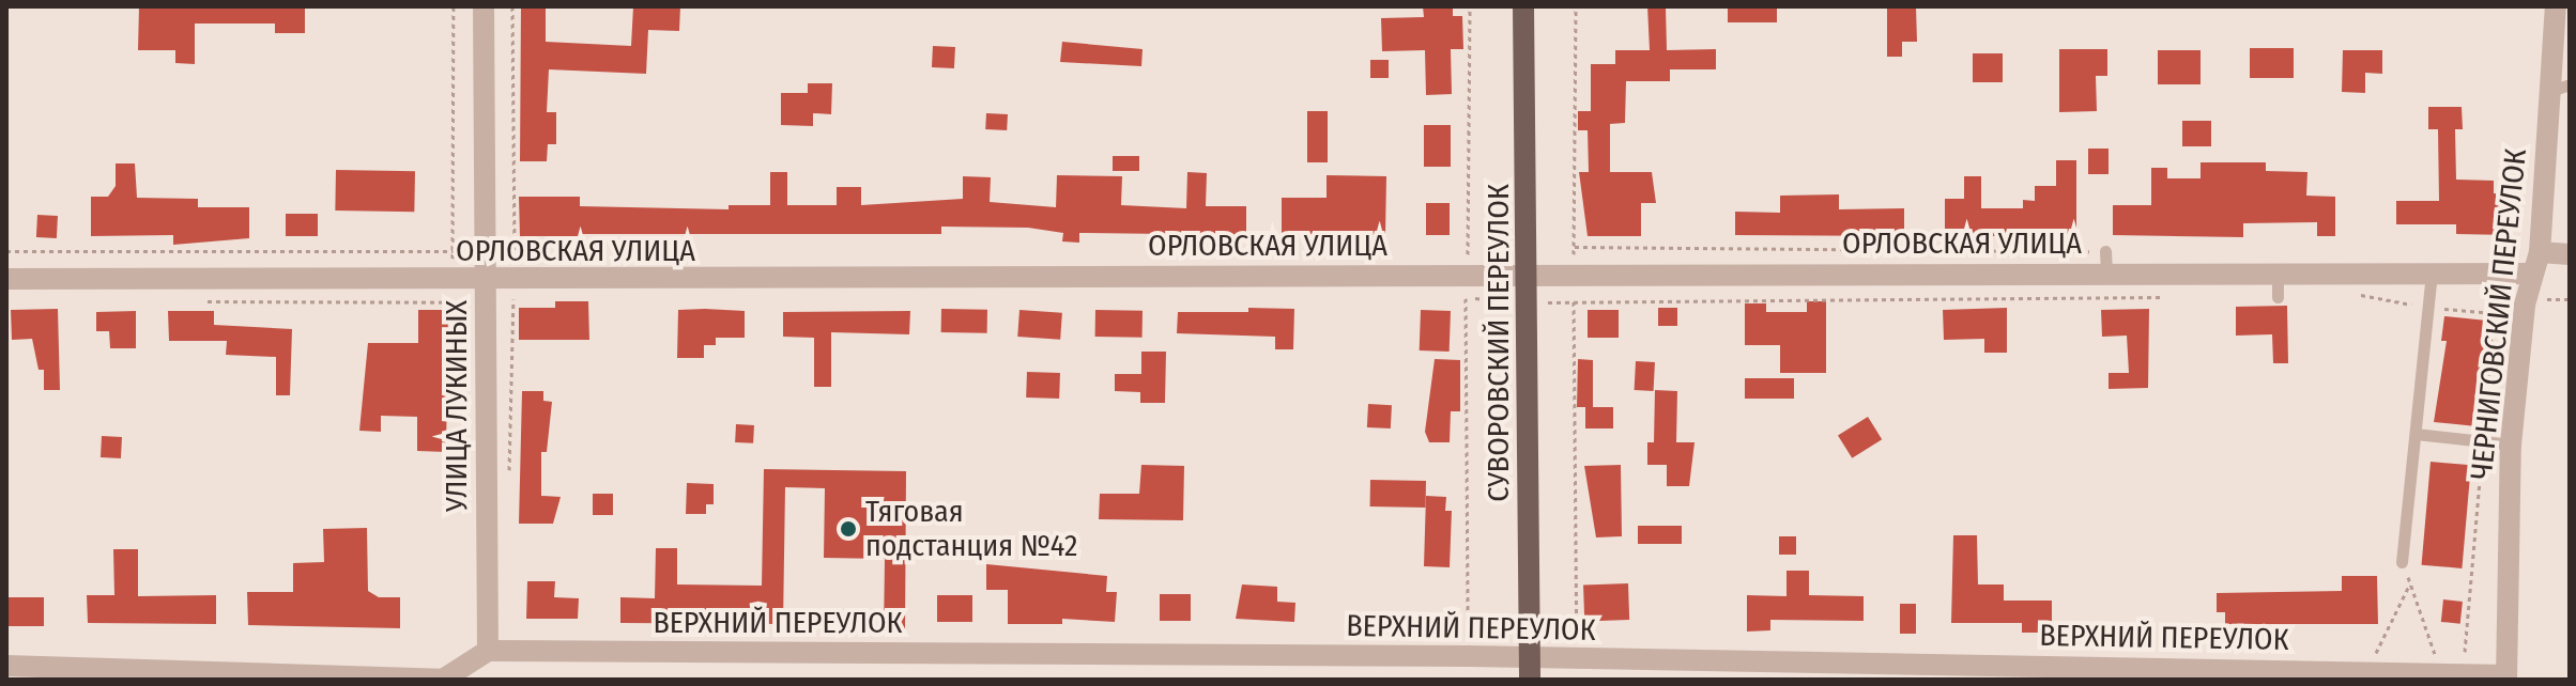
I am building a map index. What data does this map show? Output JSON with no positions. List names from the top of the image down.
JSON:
{
  "streets": {
    "main road": ["СУВОРОВСКИЙ ПЕРЕУЛОК"],
    "street": [
      "ОРЛОВСКАЯ УЛИЦА",
      "ЧЕРНИГОВСКИЙ ПЕРЕУЛОК",
      "УЛИЦА ЛУКИНЫХ",
      "ВЕРХНИЙ ПЕРЕУЛОК"
    ]
  },
  "crossings": [
    ["ОРЛОВСКАЯ УЛИЦА", "ЧЕРНИГОВСКИЙ ПЕРЕУЛОК"],
    ["ОРЛОВСКАЯ УЛИЦА", "СУВОРОВСКИЙ ПЕРЕУЛОК"],
    ["ОРЛОВСКАЯ УЛИЦА", "УЛИЦА ЛУКИНЫХ"],
    ["ЧЕРНИГОВСКИЙ ПЕРЕУЛОК", "ВЕРХНИЙ ПЕРЕУЛОК"],
    ["СУВОРОВСКИЙ ПЕРЕУЛОК", "ВЕРХНИЙ ПЕРЕУЛОК"],
    ["УЛИЦА ЛУКИНЫХ", "ВЕРХНИЙ ПЕРЕУЛОК"]
  ],
  "places": ["Тяговая подстанция №42"]
}
